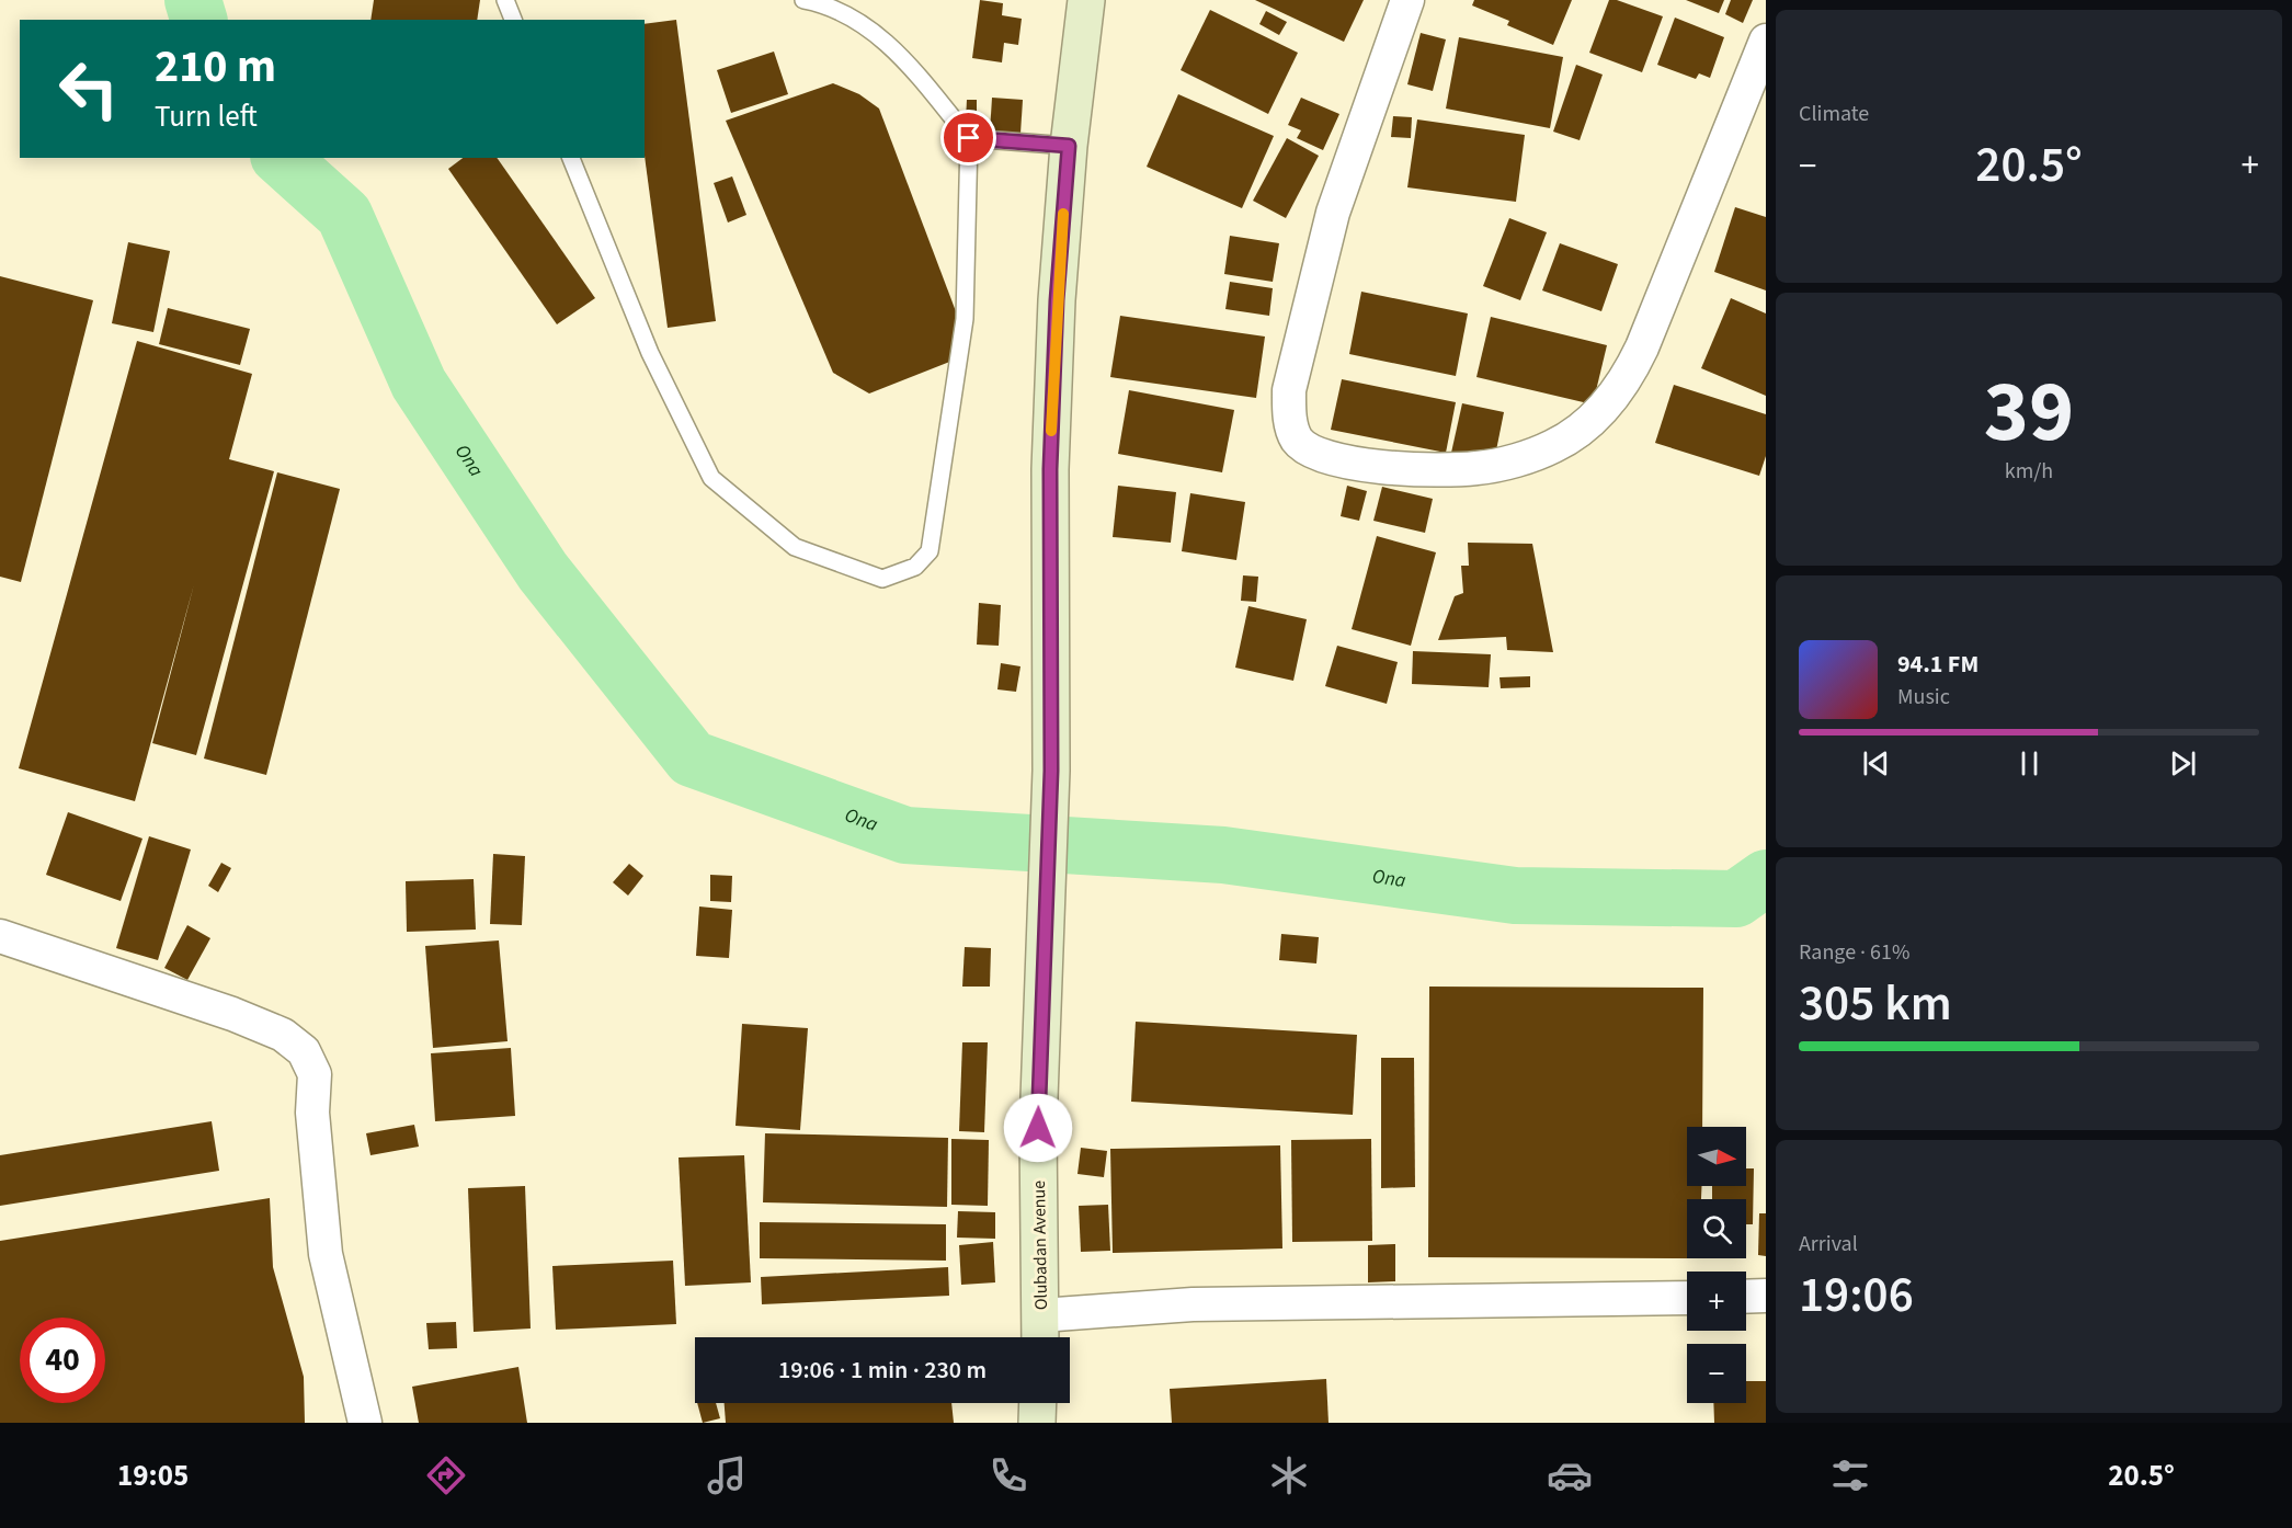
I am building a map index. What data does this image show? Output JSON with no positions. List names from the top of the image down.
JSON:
{
  "streets": {
    "street": ["Olubadan Avenue"]
  },
  "water": ["Ona"],
  "north": "right",
  "page": {
    "tile": [
      "Climate",
      ["39", "km/h"],
      ["Range · 61%", "305 km"],
      ["Arrival", "19:06"]
    ],
    "turn": ["210 m", "Turn left"],
    "heat": ["−", "20.5°", "+"],
    "song": ["94.1 FM", "Music"],
    "map_buttons": ["+", "−"],
    "limit": "40",
    "trip": "19:06 · 1 min · 230 m",
    "tabs": ["19:05", "20.5°"]
  }
}
